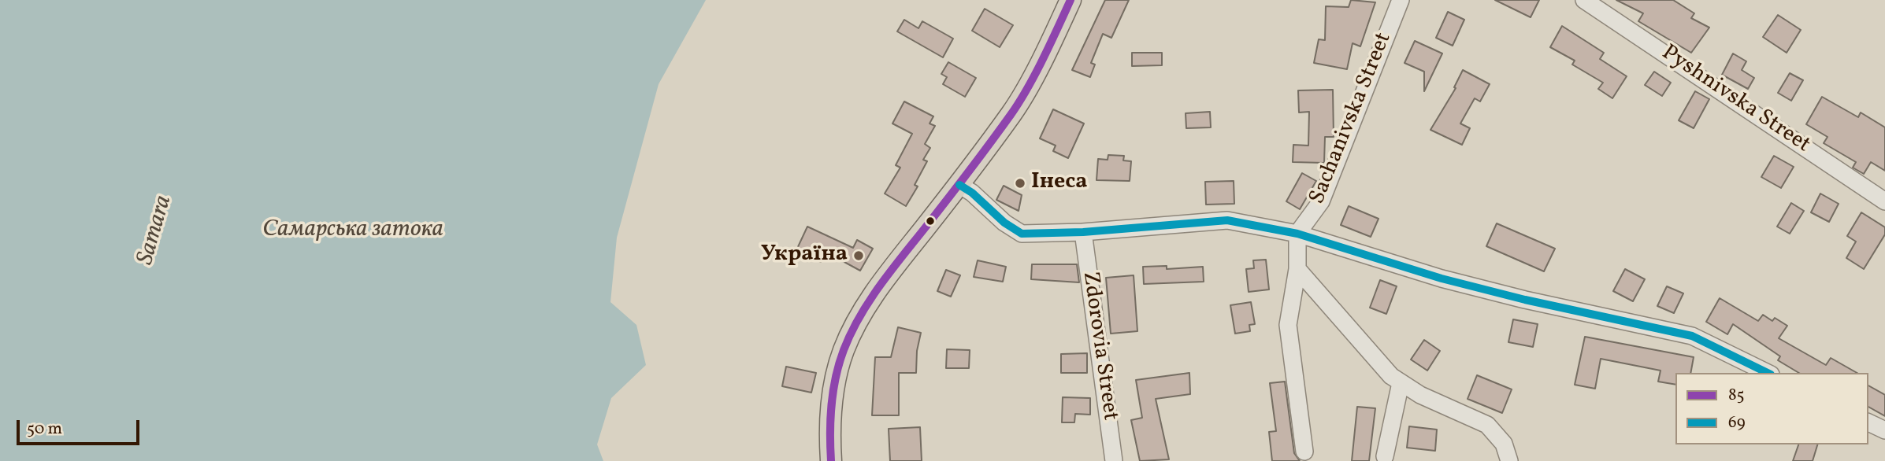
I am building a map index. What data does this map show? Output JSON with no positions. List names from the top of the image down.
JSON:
{
  "streets": {
    "street": ["Pyshnivska Street", "Sachanivska Street", "Zdorovia Street"]
  },
  "water": ["Samara", "Самарська затока"],
  "places": ["Інеса", "Україна"],
  "lines": ["transit line 85", "transit line 69"],
  "legend": ["85", "69"],
  "scale_bar": "50 m"
}
